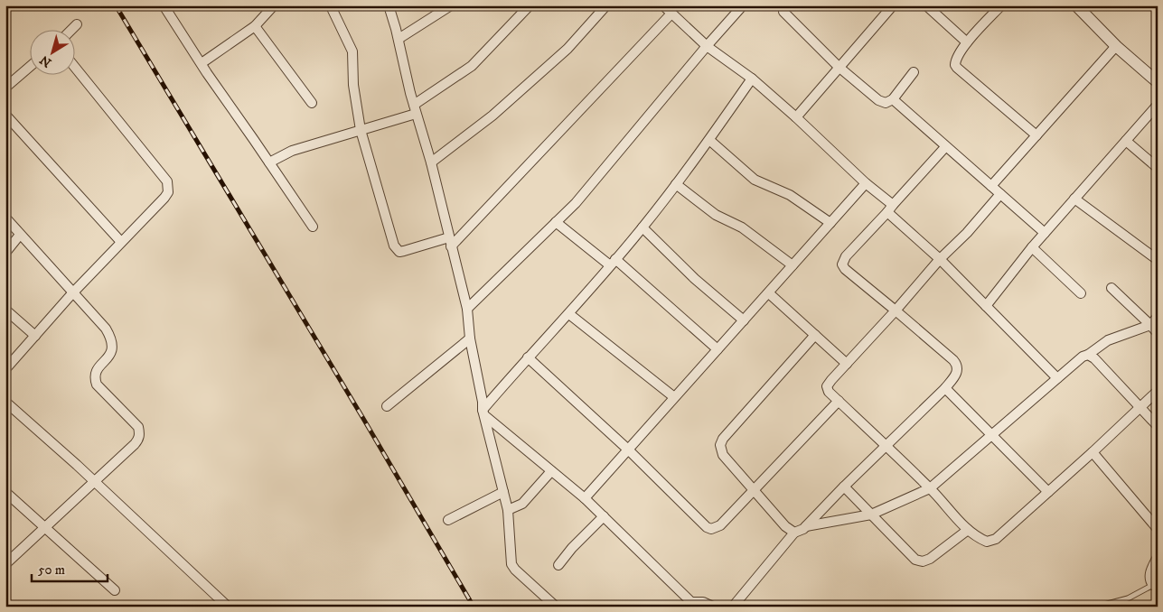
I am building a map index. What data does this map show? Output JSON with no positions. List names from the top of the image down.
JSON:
{
  "scale_bar": "50 m",
  "north": "bottom left"
}
